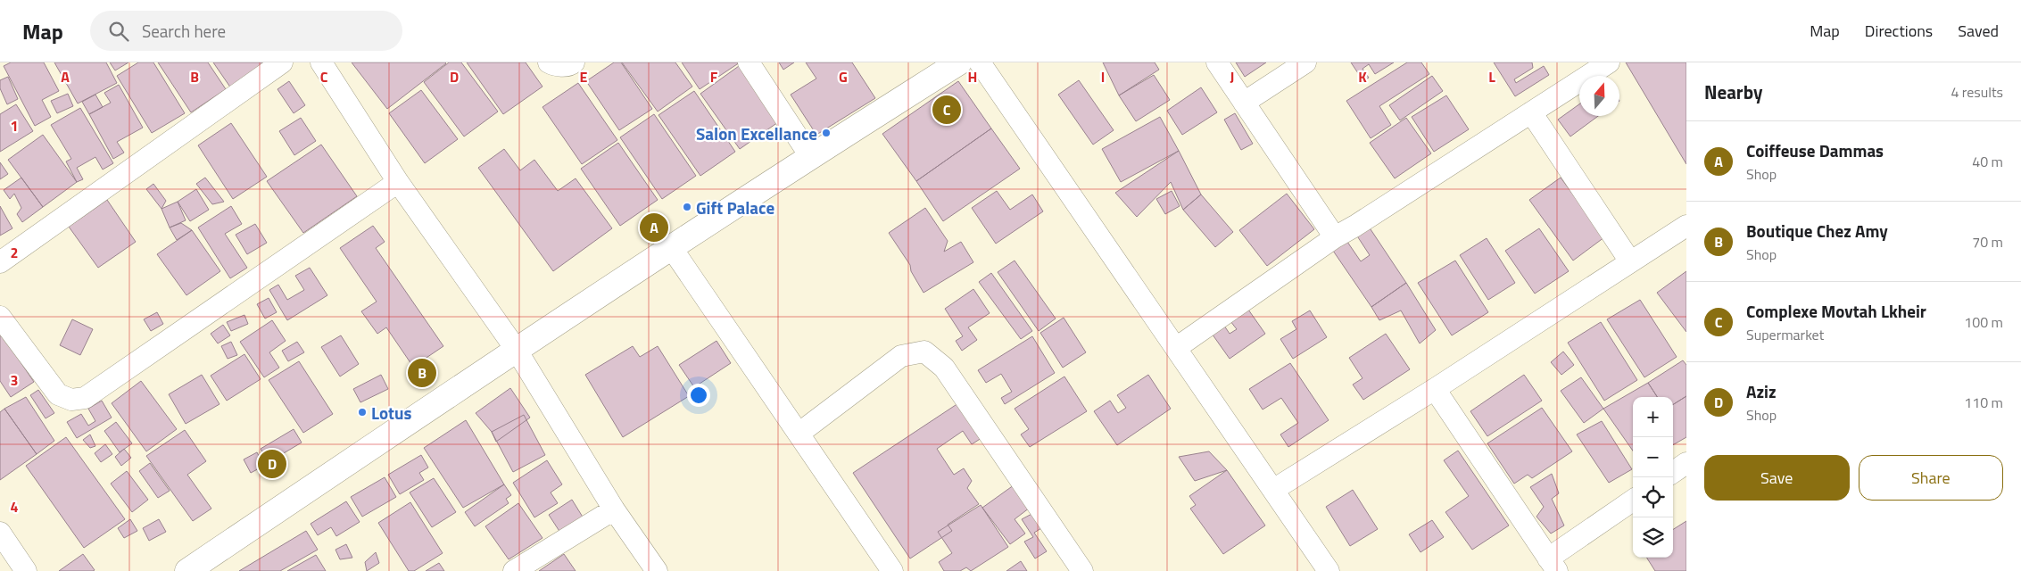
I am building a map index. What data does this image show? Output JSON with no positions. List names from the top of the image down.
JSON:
{
  "places": ["Salon Excellance", "Gift Palace", "Lotus"],
  "north": "top",
  "page": {
    "header": "Map",
    "search": "Search here",
    "nav": ["Map", "Directions", "Saved"],
    "heading": ["Nearby", "4 results"],
    "pins": [
      "C",
      "A",
      "B",
      "D"
    ],
    "list": [
      {
        "mark": "A",
        "name": "Coiffeuse Dammas",
        "note": "Shop",
        "value": "40 m"
      },
      {
        "mark": "B",
        "name": "Boutique Chez Amy",
        "note": "Shop",
        "value": "70 m"
      },
      {
        "mark": "C",
        "name": "Complexe Movtah Lkheir",
        "note": "Supermarket",
        "value": "100 m"
      },
      {
        "mark": "D",
        "name": "Aziz",
        "note": "Shop",
        "value": "110 m"
      }
    ],
    "map_buttons": ["+", "−"],
    "buttons": ["Save", "Share"]
  },
  "grid": {
    "columns": [
      "A",
      "B",
      "C",
      "D",
      "E",
      "F",
      "G",
      "H",
      "I",
      "J",
      "K",
      "L"
    ],
    "rows": [
      "1",
      "2",
      "3",
      "4"
    ]
  }
}
